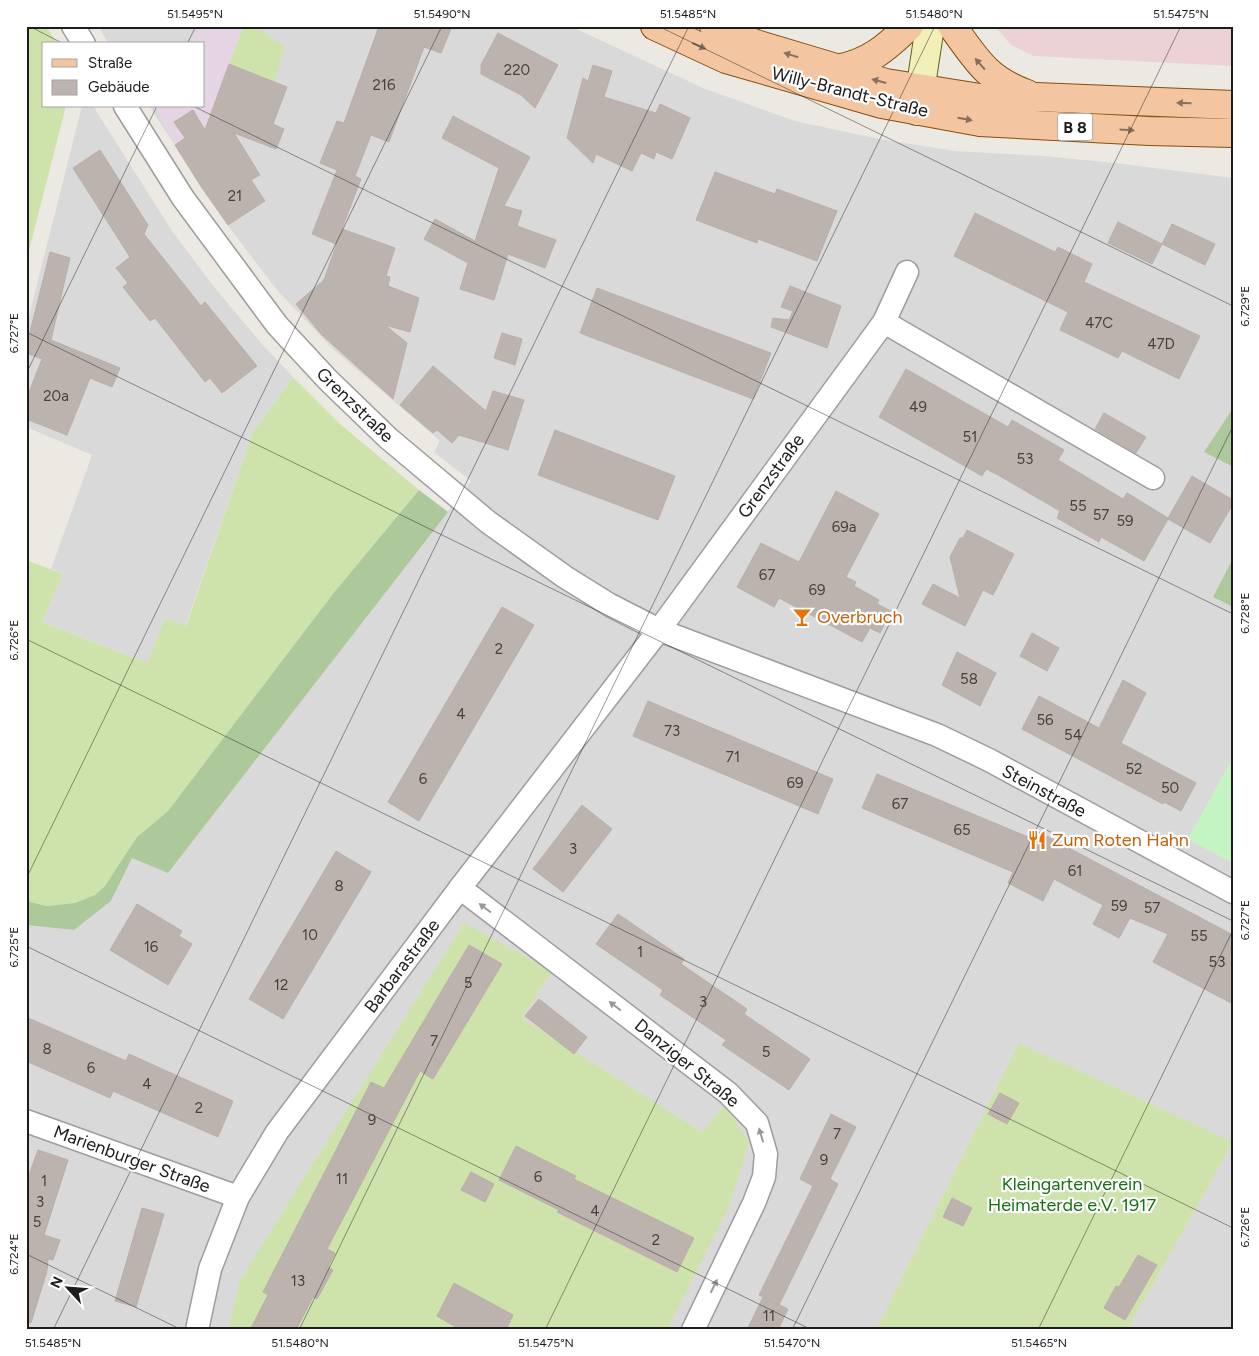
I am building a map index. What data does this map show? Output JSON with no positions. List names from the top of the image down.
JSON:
{
  "streets": {
    "main road": ["Willy-Brandt-Straße", "B 8"],
    "street": [
      "Grenzstraße",
      "Steinstraße",
      "Barbarastraße",
      "Danziger Straße",
      "Marienburger Straße"
    ]
  },
  "crossings": [
    ["Willy-Brandt-Straße", "B 8"],
    ["Grenzstraße", "Steinstraße"],
    ["Grenzstraße", "Barbarastraße"],
    ["Barbarastraße", "Danziger Straße"],
    ["Barbarastraße", "Marienburger Straße"]
  ],
  "one_way": ["Danziger Straße"],
  "parks": ["Kleingartenverein Heimaterde e.V. 1917"],
  "places": {
    "bar": ["Overbruch"],
    "restaurant": ["Zum Roten Hahn"]
  },
  "house_numbers": [
    "220",
    "216",
    "21",
    "47C",
    "47D",
    "20a",
    "49",
    "51",
    "53",
    "55",
    "57",
    "59",
    "69a",
    "67",
    "69",
    "2",
    "58",
    "4",
    "56",
    "73",
    "54",
    "71",
    "52",
    "6",
    "69",
    "50",
    "67",
    "65",
    "3",
    "61",
    "8",
    "59",
    "57",
    "10",
    "55",
    "16",
    "1",
    "53",
    "5",
    "12",
    "3",
    "7",
    "8",
    "5",
    "6",
    "4",
    "2",
    "9",
    "7",
    "9",
    "6",
    "11",
    "1",
    "3",
    "4",
    "5",
    "2",
    "13",
    "11"
  ],
  "legend": ["Straße", "Gebäude"],
  "north": "top left",
  "coordinates": [
    "51.5495°N",
    "51.5490°N",
    "51.5485°N",
    "51.5480°N",
    "51.5475°N",
    "6.729°E",
    "6.727°E",
    "6.728°E",
    "6.726°E",
    "6.725°E",
    "6.724°E",
    "51.5470°N",
    "51.5465°N"
  ]
}
